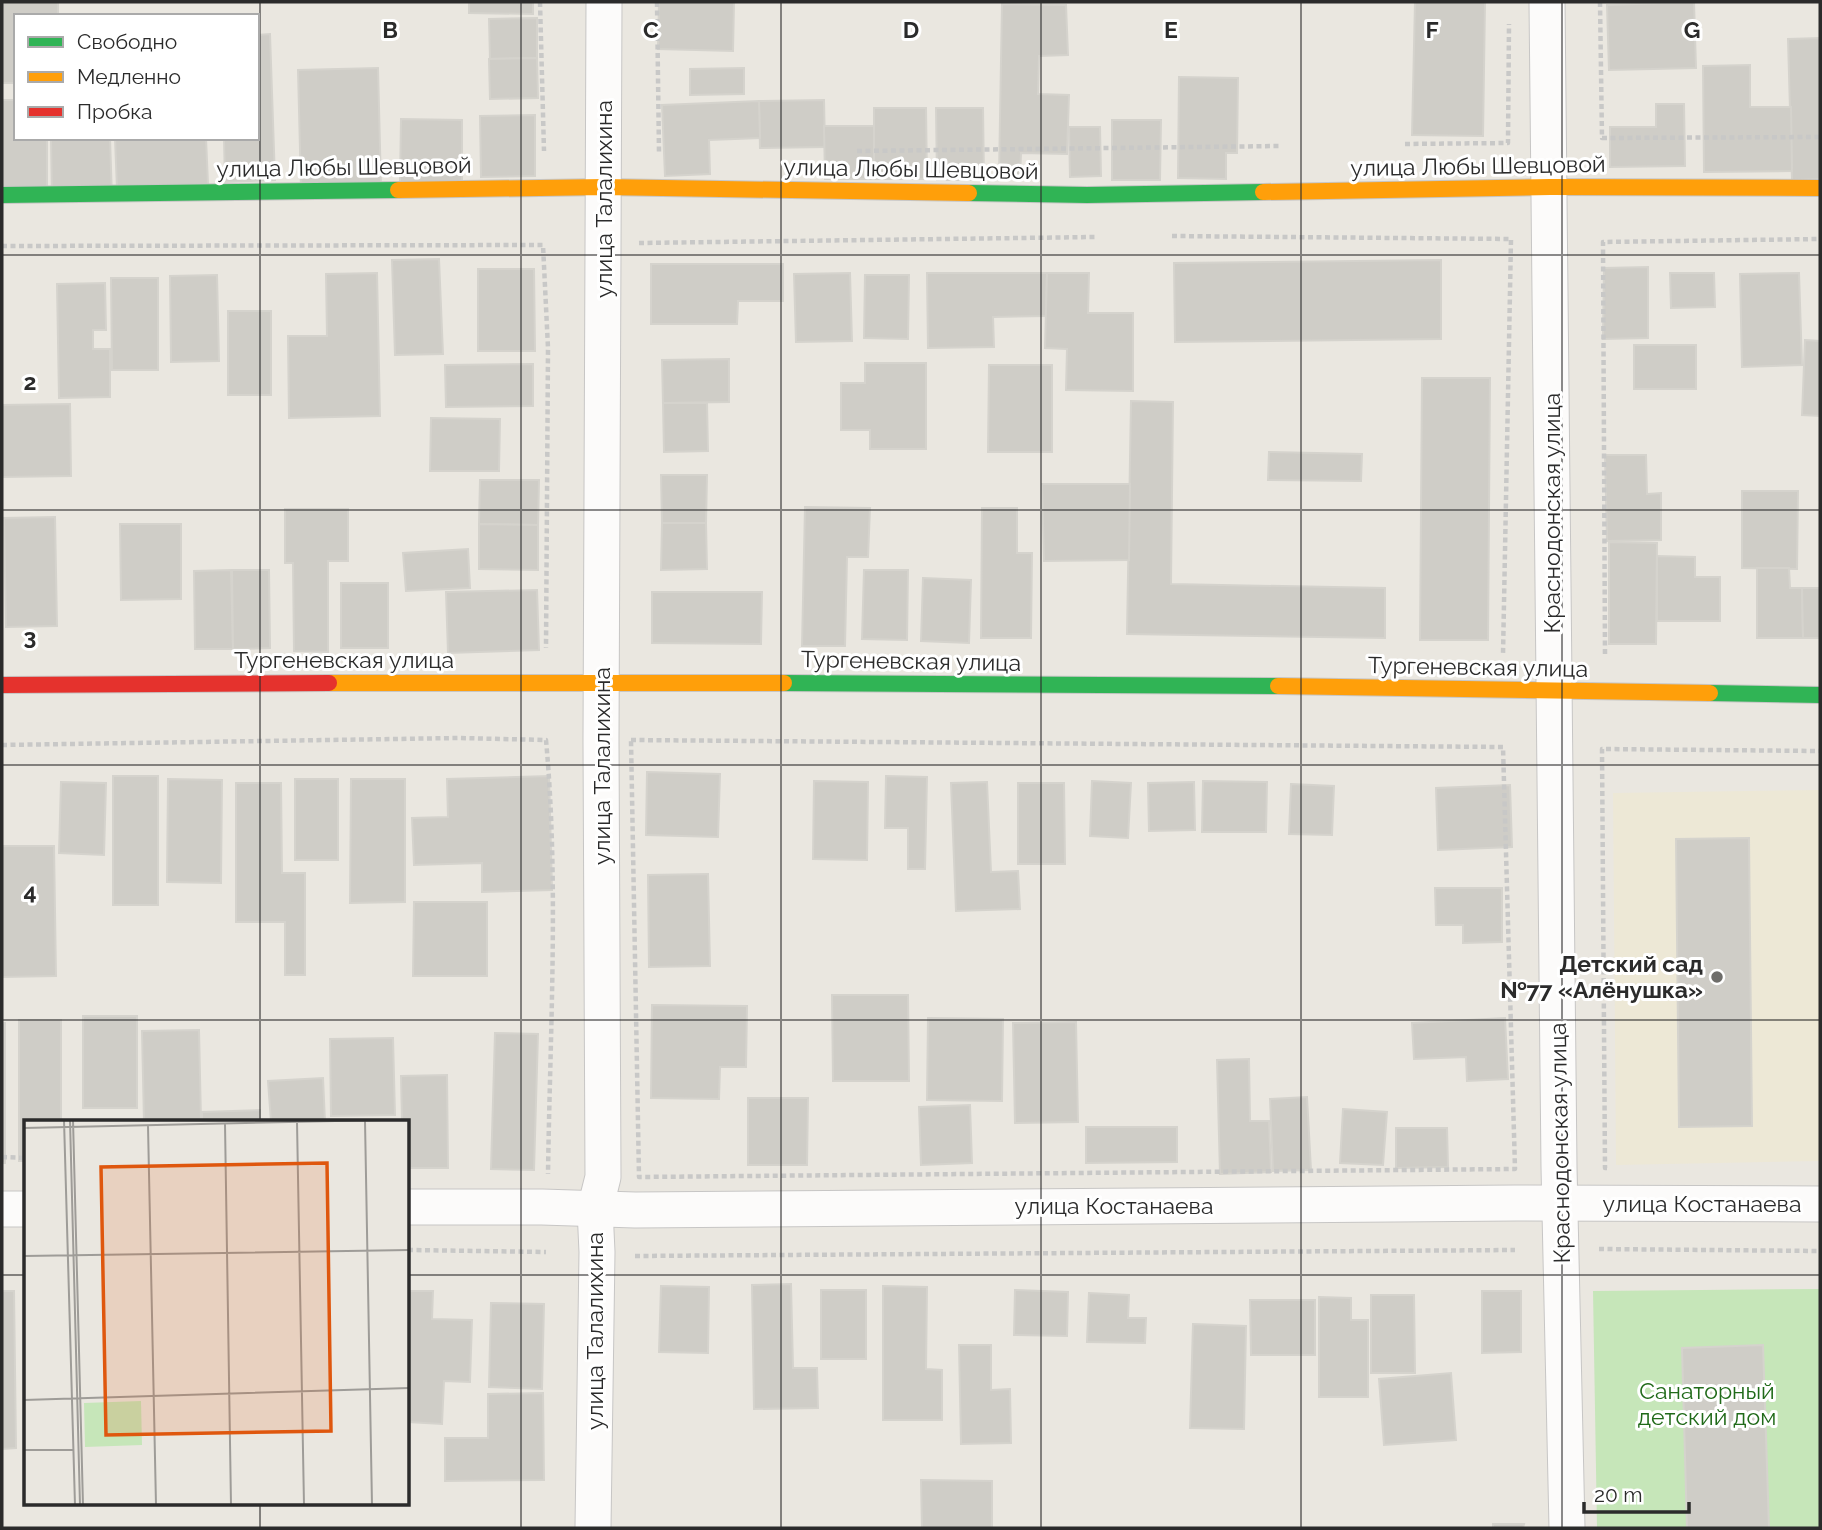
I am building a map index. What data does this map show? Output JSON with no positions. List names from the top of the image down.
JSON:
{
  "streets": {
    "street": [
      "улица Любы Шевцовой",
      "улица Талалихина",
      "Краснодонская улица",
      "Тургеневская улица",
      "улица Костанаева"
    ]
  },
  "crossings": [
    ["улица Любы Шевцовой", "улица Талалихина"],
    ["улица Любы Шевцовой", "Краснодонская улица"],
    ["улица Талалихина", "Тургеневская улица"],
    ["улица Талалихина", "улица Костанаева"],
    ["Краснодонская улица", "Тургеневская улица"],
    ["Краснодонская улица", "улица Костанаева"]
  ],
  "parks": ["Санаторный детский дом"],
  "places": ["Детский сад №77 «Алёнушка»"],
  "legend": ["Свободно", "Медленно", "Пробка"],
  "scale_bar": "20 m",
  "grid": {
    "columns": [
      "B",
      "C",
      "D",
      "E",
      "F",
      "G"
    ],
    "rows": ["2", "3", "4"]
  }
}
